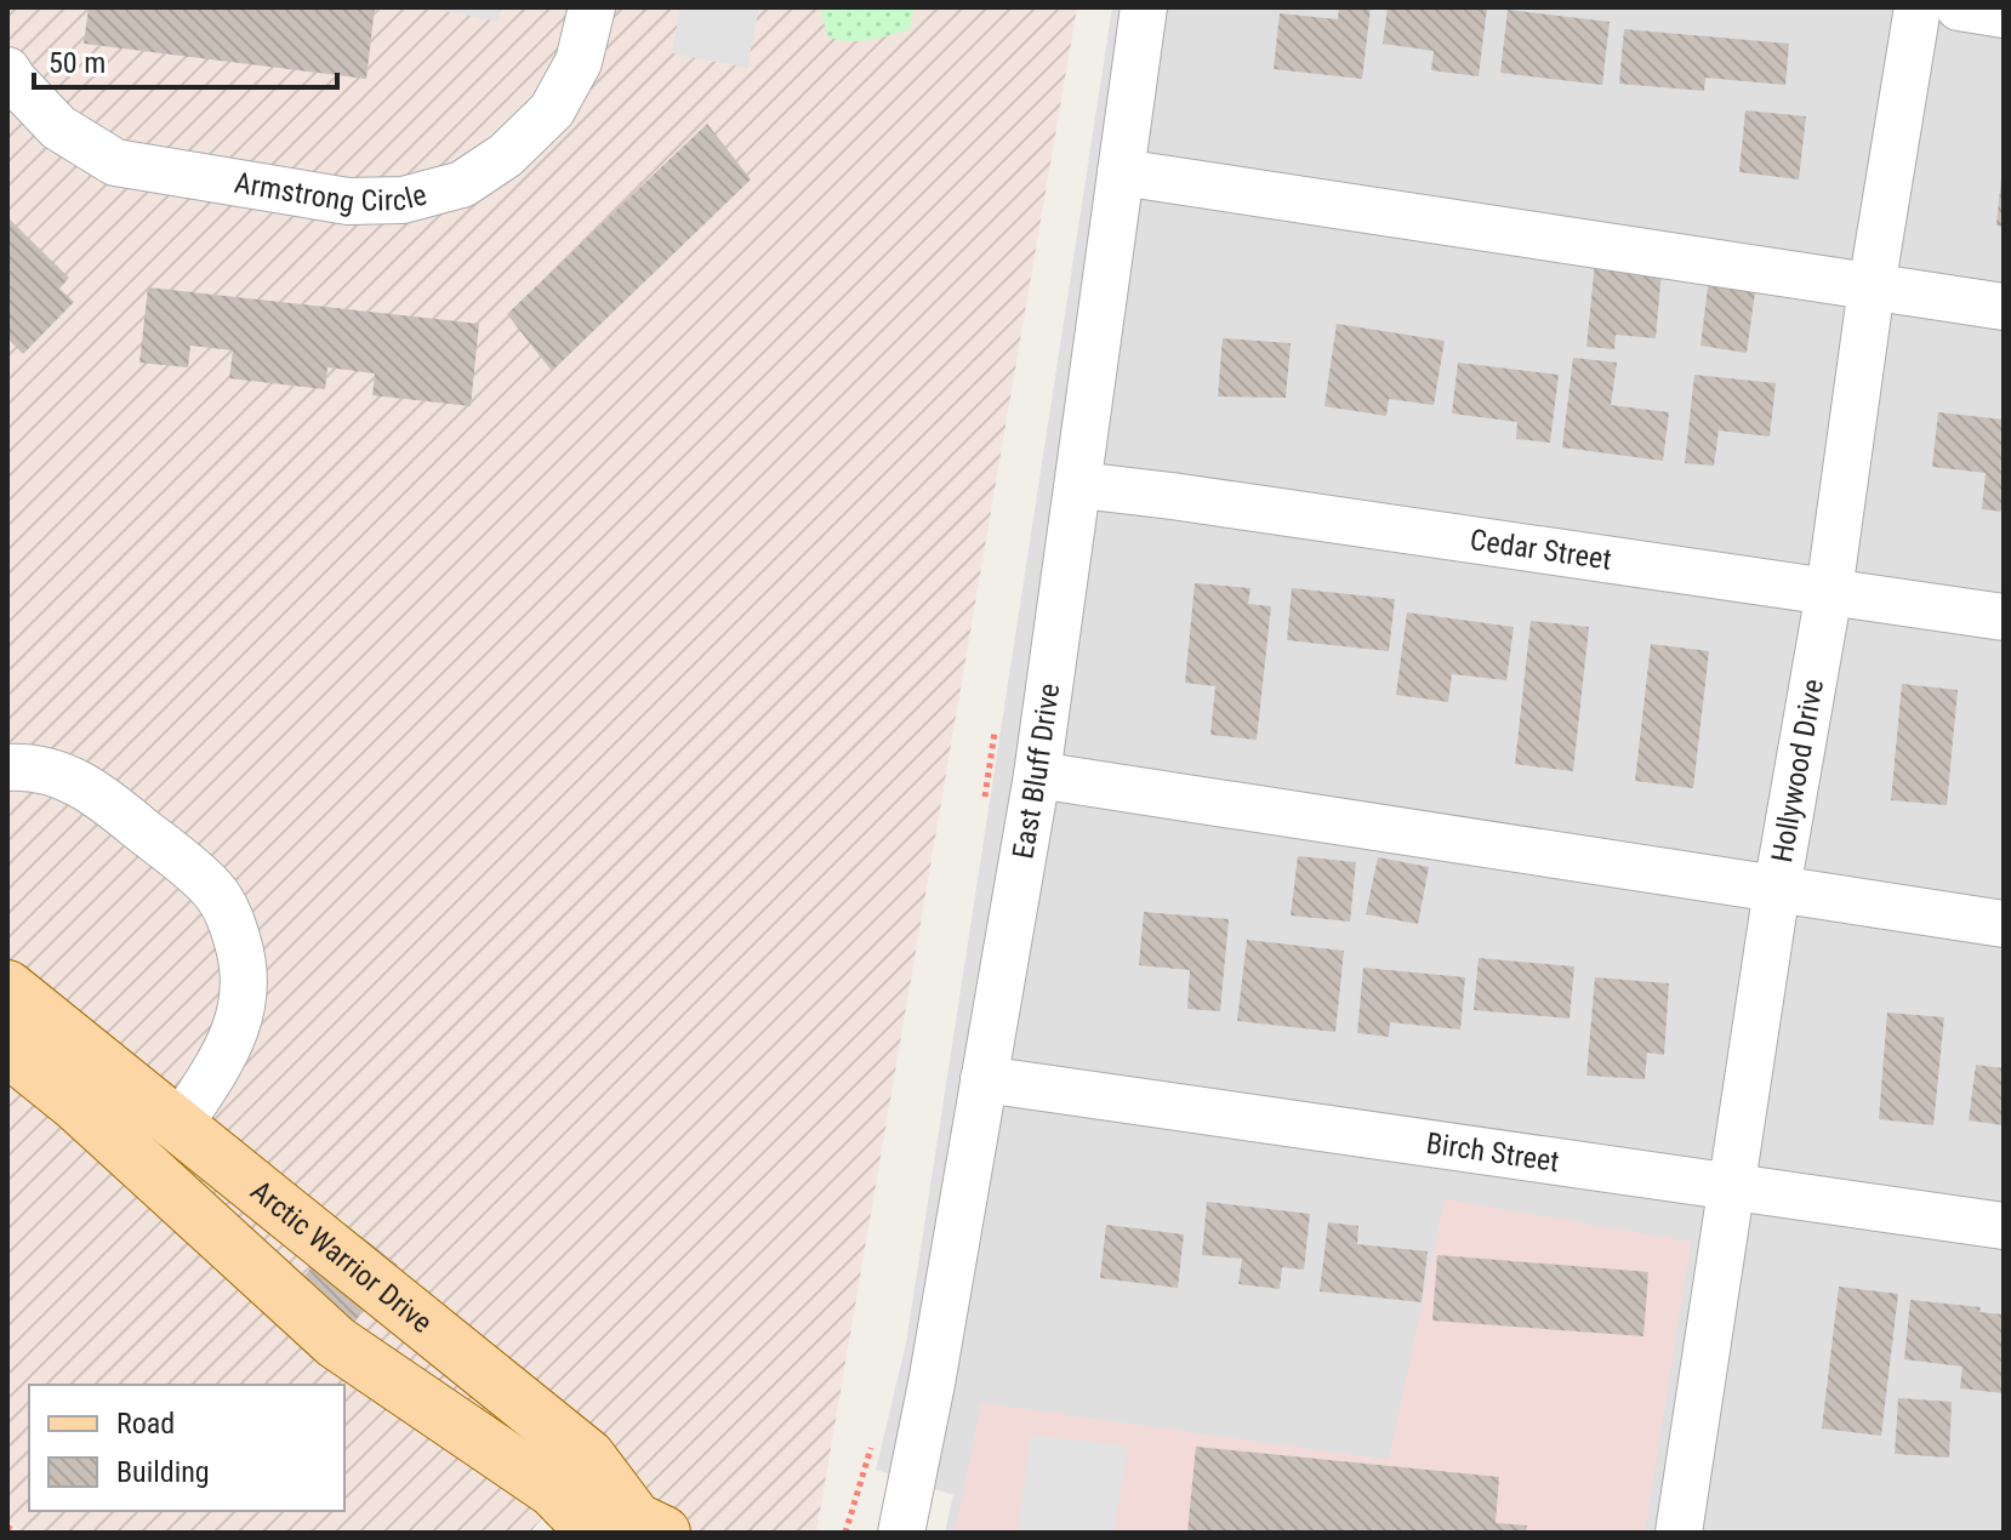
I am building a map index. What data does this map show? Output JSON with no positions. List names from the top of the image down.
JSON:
{
  "streets": {
    "main road": ["Arctic Warrior Drive"],
    "street": [
      "Armstrong Circle",
      "Cedar Street",
      "Hollywood Drive",
      "East Bluff Drive",
      "Birch Street"
    ]
  },
  "crossings": [
    ["Cedar Street", "Hollywood Drive"],
    ["Cedar Street", "East Bluff Drive"],
    ["Hollywood Drive", "Birch Street"],
    ["East Bluff Drive", "Birch Street"]
  ],
  "legend": ["Road", "Building"],
  "scale_bar": "50 m"
}
